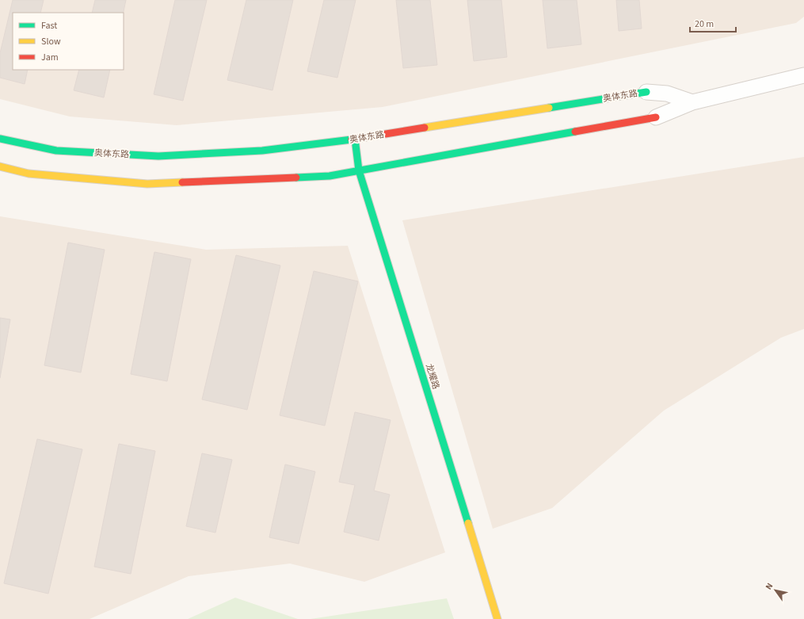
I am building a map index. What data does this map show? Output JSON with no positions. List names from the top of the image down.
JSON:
{
  "streets": {
    "main road": ["奥体东路", "龙耀路"]
  },
  "crossings": [
    ["奥体东路", "龙耀路"]
  ],
  "legend": ["Fast", "Slow", "Jam"],
  "scale_bar": "20 m",
  "north": "top left"
}
